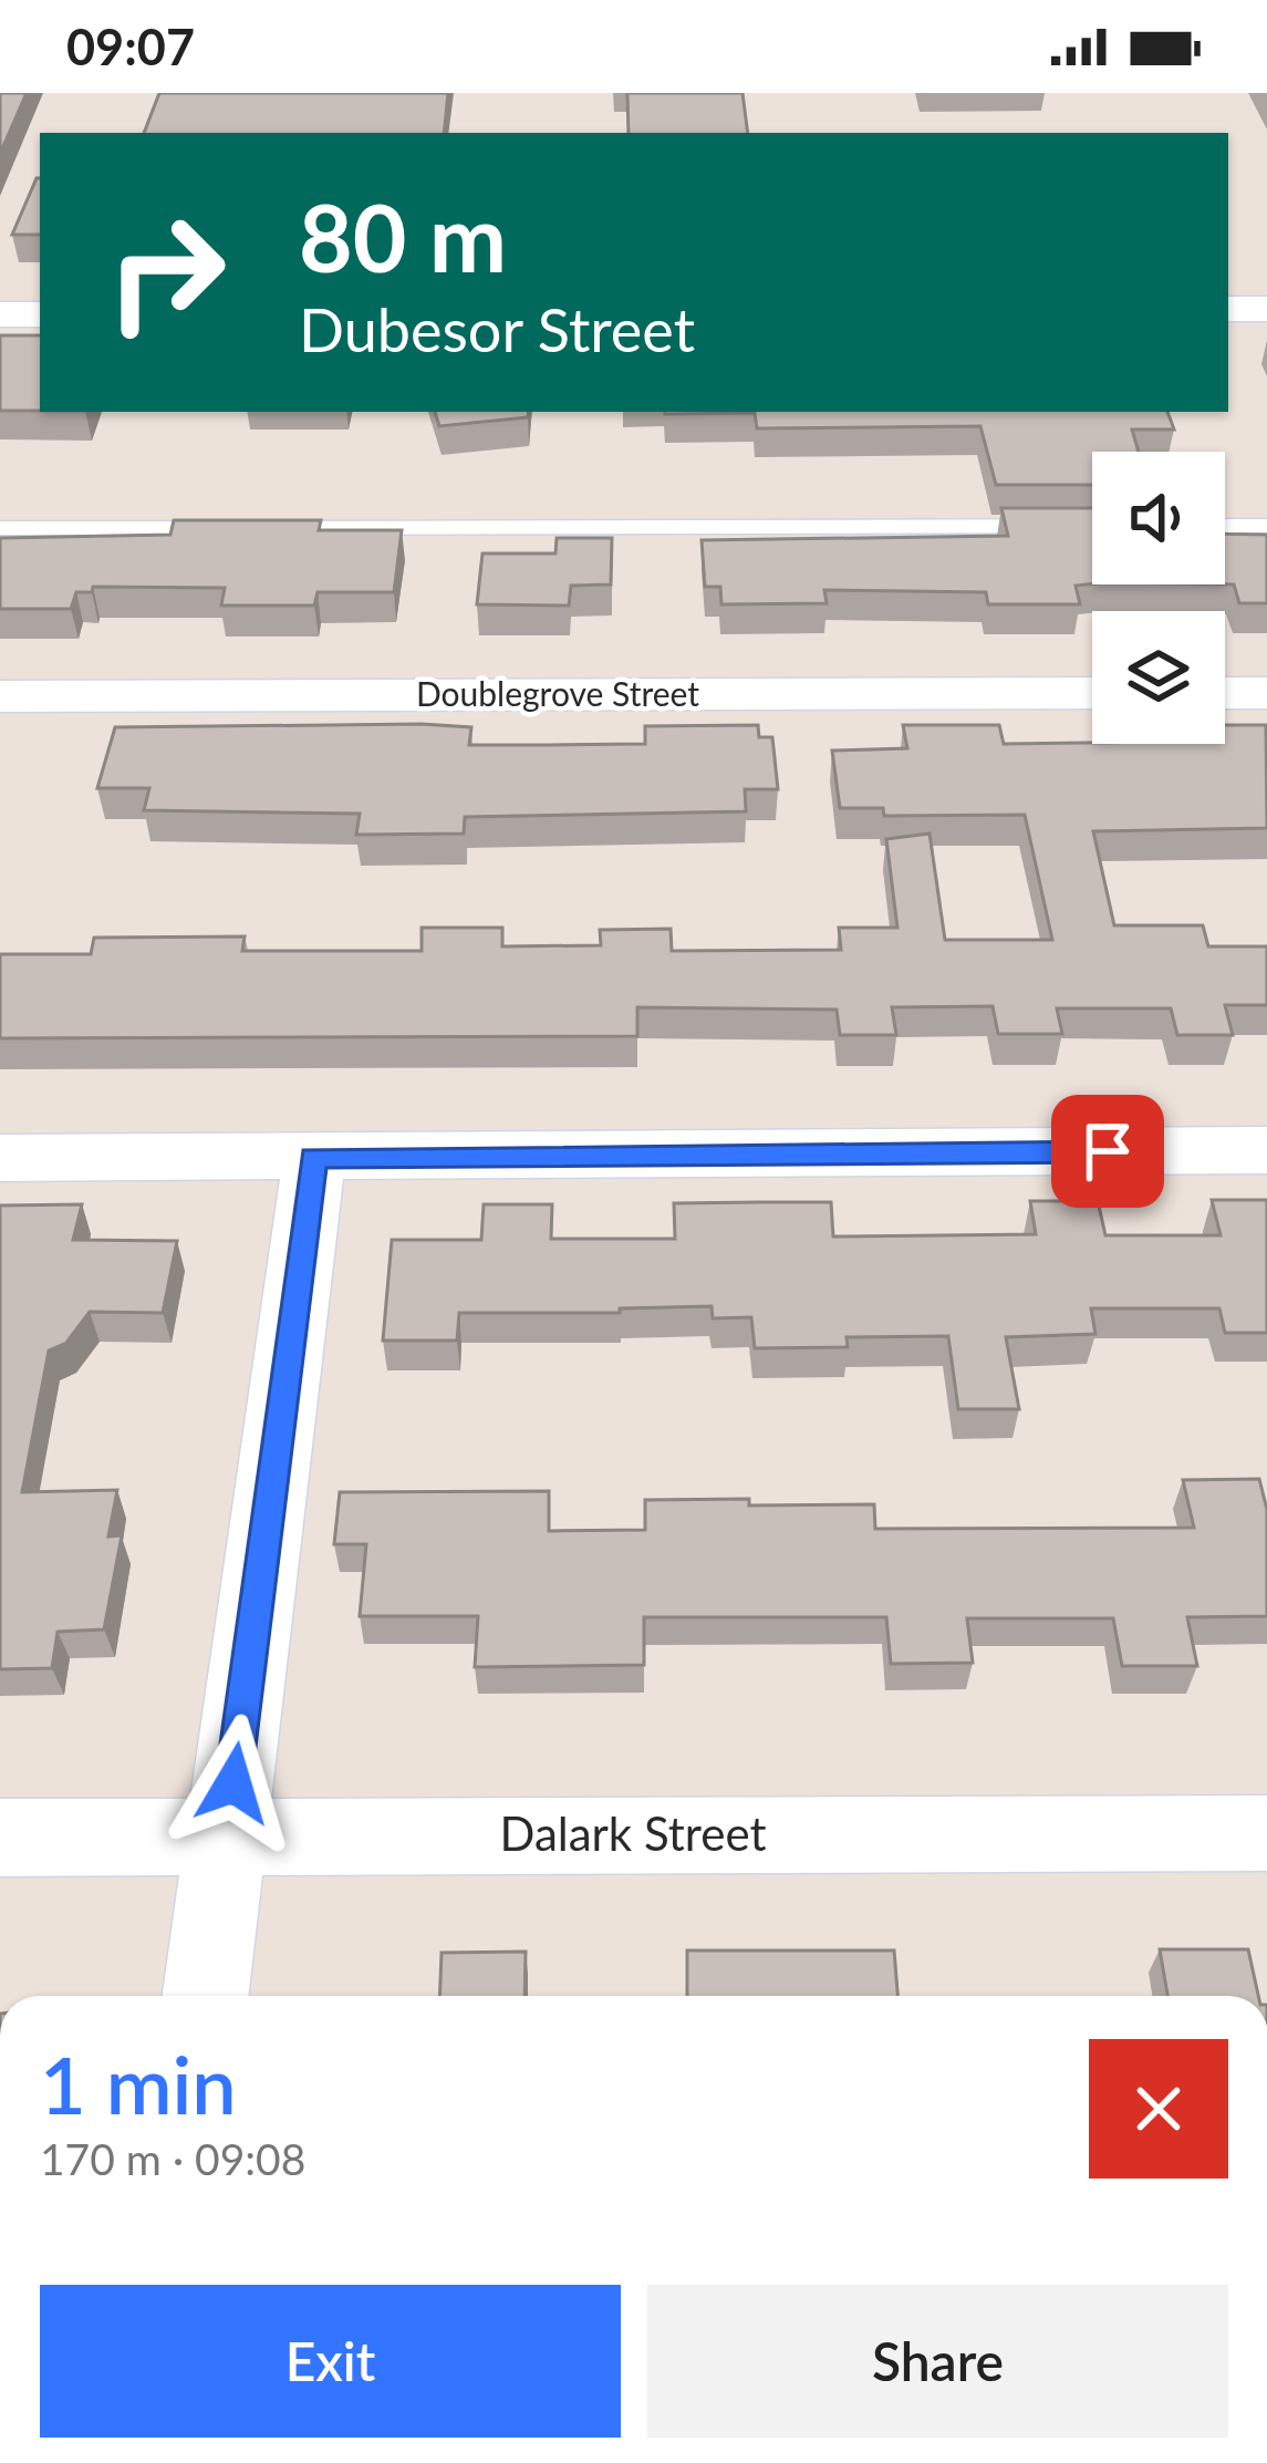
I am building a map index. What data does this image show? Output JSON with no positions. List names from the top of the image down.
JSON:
{
  "streets": {
    "street": ["Doublegrove Street", "Dalark Street"]
  },
  "page": {
    "status": "09:07",
    "turn": ["80 m", "Dubesor Street"],
    "heading": ["1 min", "170 m · 09:08"],
    "buttons": ["Exit", "Share"]
  }
}
